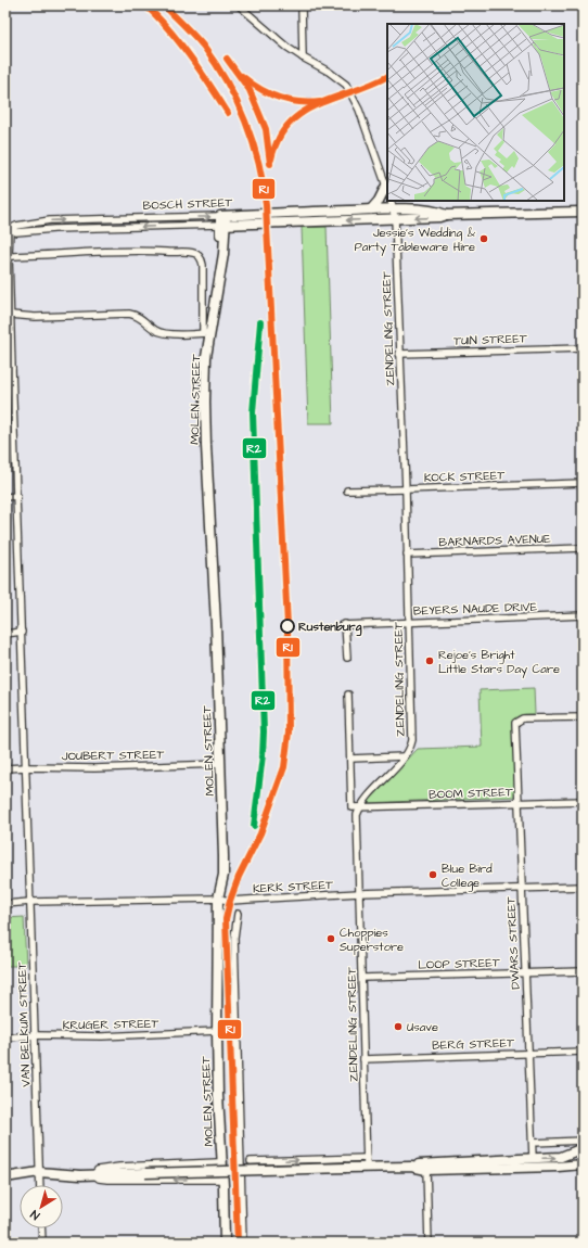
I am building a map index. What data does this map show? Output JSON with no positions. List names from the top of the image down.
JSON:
{
  "streets": {
    "street": [
      "BOSCH STREET",
      "ZENDELING STREET",
      "TUIN STREET",
      "MOLEN STREET",
      "KOCK STREET",
      "BARNARDS AVENUE",
      "BEYERS NAUDE DRIVE",
      "JOUBERT STREET",
      "BOOM STREET",
      "KERK STREET",
      "DWARS STREET",
      "LOOP STREET",
      "VAN BELKUM STREET",
      "KRUGER STREET",
      "BERG STREET"
    ]
  },
  "crossings": [
    ["BOSCH STREET", "ZENDELING STREET"],
    ["BOSCH STREET", "VAN BELKUM STREET"],
    ["ZENDELING STREET", "TUIN STREET"],
    ["ZENDELING STREET", "KOCK STREET"],
    ["ZENDELING STREET", "BARNARDS AVENUE"],
    ["ZENDELING STREET", "BEYERS NAUDE DRIVE"],
    ["ZENDELING STREET", "BOOM STREET"],
    ["ZENDELING STREET", "KERK STREET"],
    ["ZENDELING STREET", "LOOP STREET"],
    ["ZENDELING STREET", "BERG STREET"],
    ["MOLEN STREET", "JOUBERT STREET"],
    ["MOLEN STREET", "KERK STREET"],
    ["MOLEN STREET", "KRUGER STREET"],
    ["JOUBERT STREET", "VAN BELKUM STREET"],
    ["BOOM STREET", "DWARS STREET"],
    ["KERK STREET", "DWARS STREET"],
    ["KERK STREET", "VAN BELKUM STREET"],
    ["DWARS STREET", "LOOP STREET"],
    ["DWARS STREET", "BERG STREET"],
    ["VAN BELKUM STREET", "KRUGER STREET"]
  ],
  "places": [
    "Jessie's Wedding & Party Tableware Hire",
    "Rustenburg",
    "Rejoe's Bright Little Stars Day Care",
    "Blue Bird College",
    "Choppies Superstore",
    "Usave"
  ],
  "lines": ["transit line R1", "transit line R2"],
  "north": "bottom left"
}
